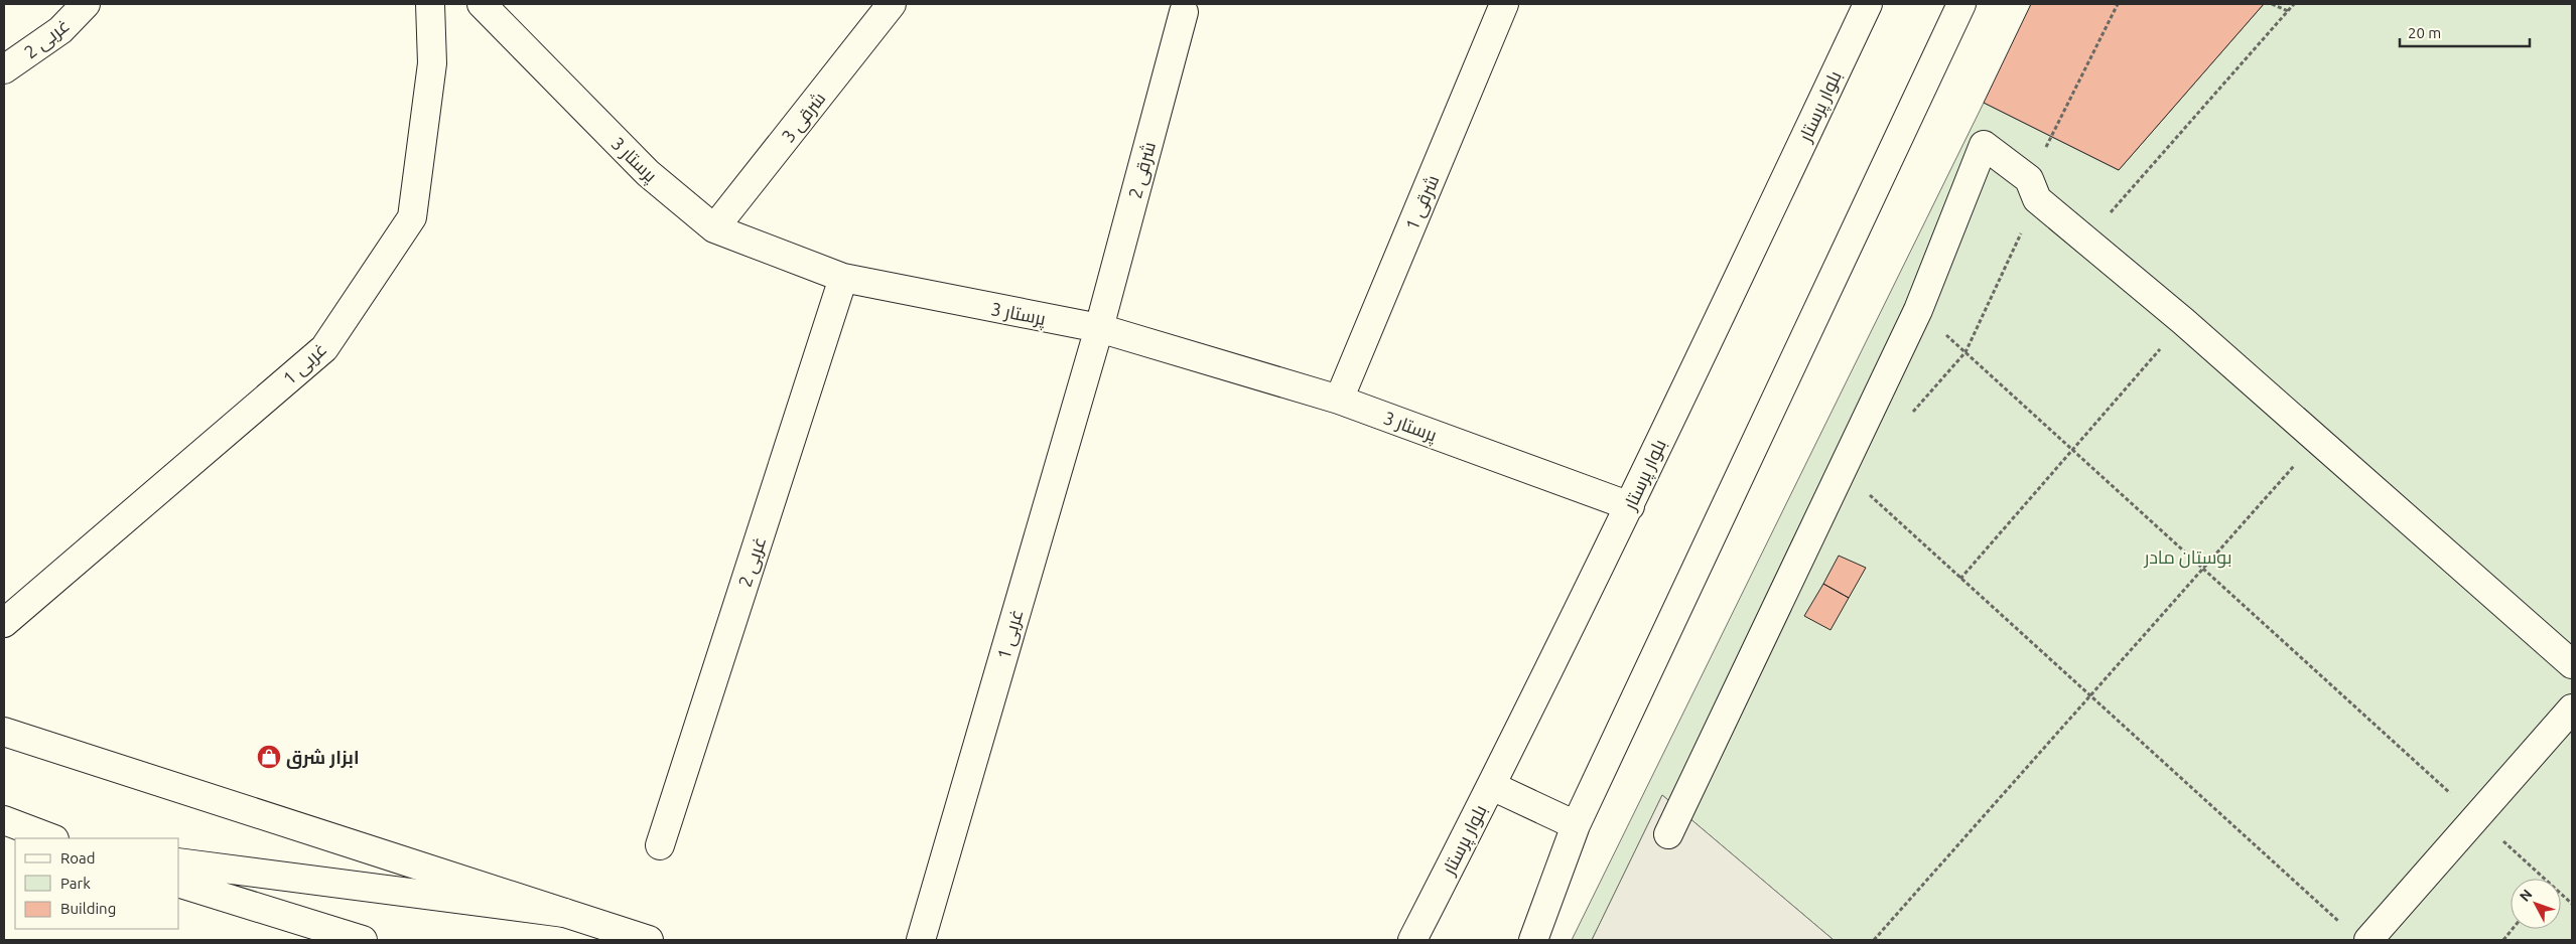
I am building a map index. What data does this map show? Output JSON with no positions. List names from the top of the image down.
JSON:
{
  "streets": {
    "main road": [
      "غربی 2",
      "بلوار پرستار",
      "شرقی 3",
      "پرستار 3",
      "شرقی 2",
      "شرقی 1",
      "غربی 1"
    ]
  },
  "crossings": [
    ["غربی 2", "پرستار 3"],
    ["بلوار پرستار", "پرستار 3"],
    ["شرقی 3", "پرستار 3"],
    ["پرستار 3", "شرقی 2"],
    ["پرستار 3", "شرقی 1"],
    ["پرستار 3", "غربی 1"],
    ["شرقی 2", "غربی 1"]
  ],
  "parks": ["بوستان مادر"],
  "places": {
    "shop": ["ابزار شرق"]
  },
  "legend": ["Road", "Park", "Building"],
  "scale_bar": "20 m",
  "north": "top left"
}
